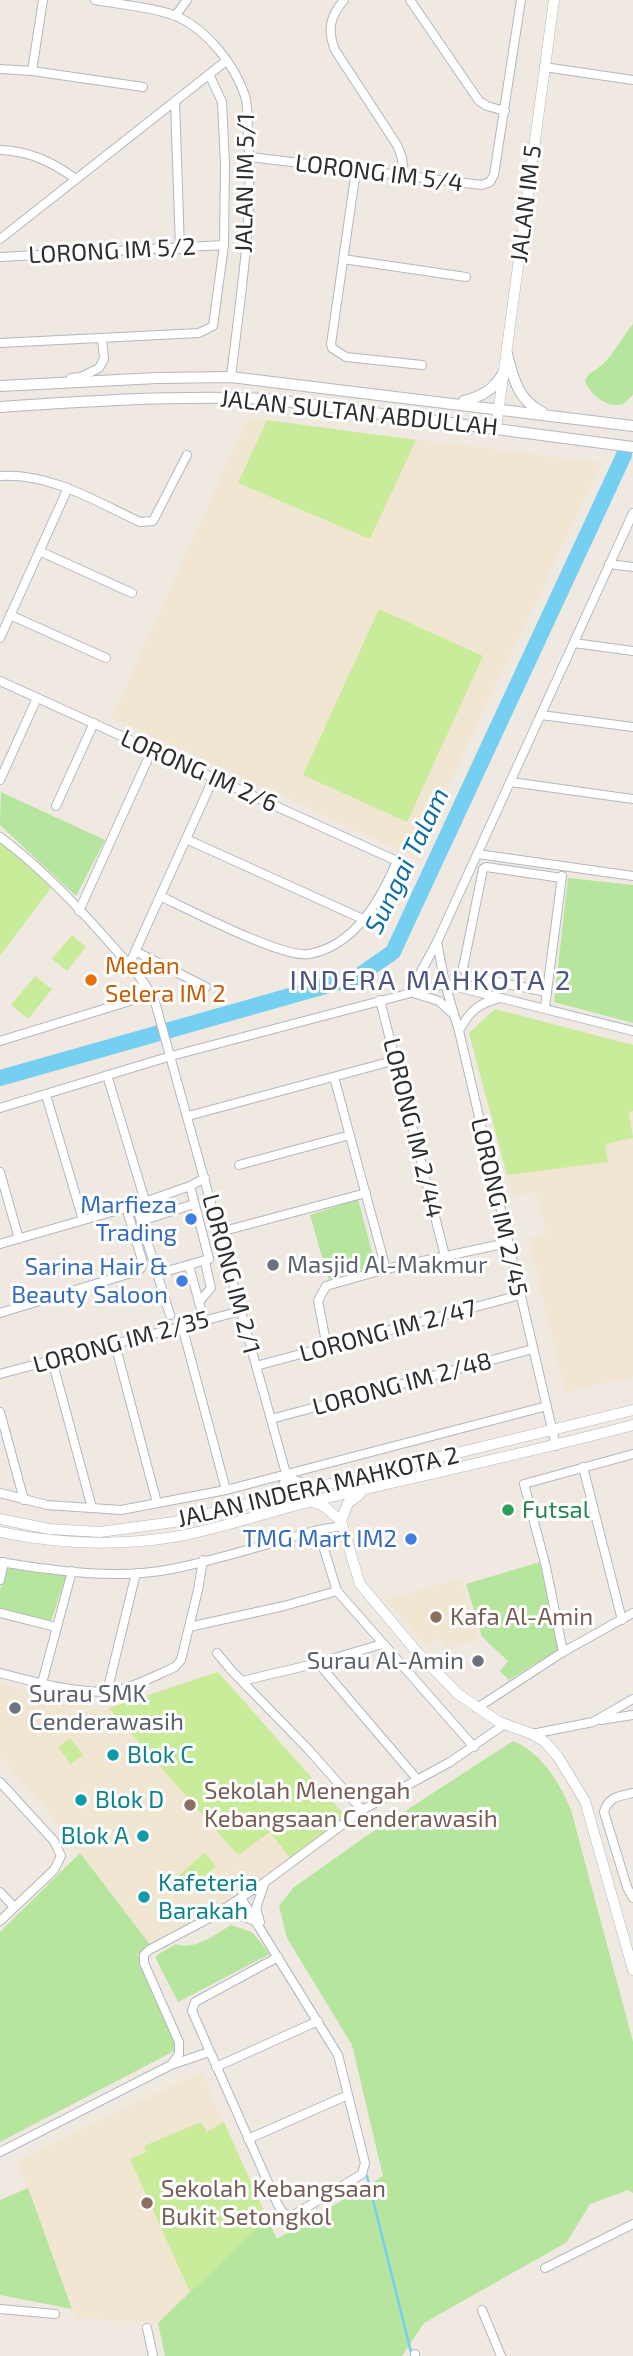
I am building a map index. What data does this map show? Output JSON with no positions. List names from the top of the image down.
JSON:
{
  "streets": {
    "main road": ["JALAN SULTAN ABDULLAH"],
    "street": [
      "LORONG IM 5/4",
      "JALAN IM 5/1",
      "JALAN IM 5",
      "LORONG IM 5/2",
      "LORONG IM 2/6",
      "LORONG IM 2/44",
      "LORONG IM 2/45",
      "LORONG IM 2/1",
      "LORONG IM 2/47",
      "LORONG IM 2/35",
      "LORONG IM 2/48",
      "JALAN INDERA MAHKOTA 2"
    ]
  },
  "crossings": [
    ["LORONG IM 5/4", "JALAN IM 5/1"],
    ["JALAN IM 5/1", "JALAN SULTAN ABDULLAH"],
    ["JALAN IM 5", "JALAN SULTAN ABDULLAH"],
    ["LORONG IM 2/45", "LORONG IM 2/47"],
    ["LORONG IM 2/45", "LORONG IM 2/48"],
    ["LORONG IM 2/45", "JALAN INDERA MAHKOTA 2"],
    ["LORONG IM 2/1", "LORONG IM 2/47"],
    ["LORONG IM 2/1", "LORONG IM 2/35"],
    ["LORONG IM 2/1", "LORONG IM 2/48"]
  ],
  "districts": ["INDERA MAHKOTA 2"],
  "water": ["Sungai Talam"],
  "places": [
    "Medan Selera IM 2",
    "Marfieza Trading",
    "Masjid Al-Makmur",
    "Sarina Hair & Beauty Saloon",
    "Futsal",
    "TMG Mart IM2",
    "Kafa Al-Amin",
    "Surau Al-Amin",
    "Surau SMK Cenderawasih",
    "Blok C",
    "Blok D",
    "Sekolah Menengah Kebangsaan Cenderawasih",
    "Blok A",
    "Kafeteria Barakah",
    "Sekolah Kebangsaan Bukit Setongkol"
  ]
}
